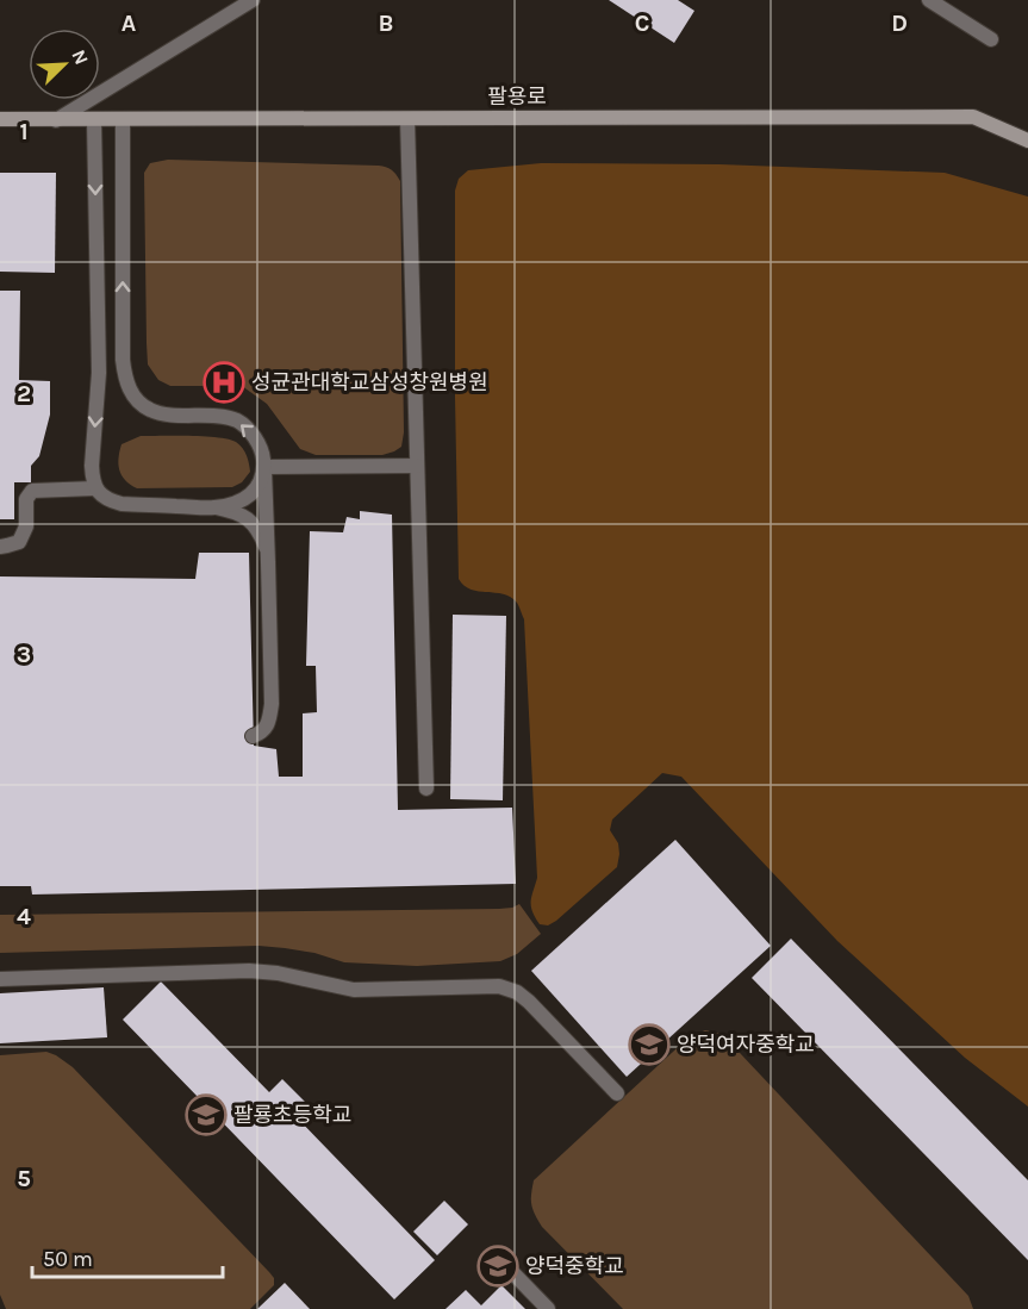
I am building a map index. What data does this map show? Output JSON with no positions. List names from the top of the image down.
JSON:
{
  "streets": {
    "main road": ["팔용로"]
  },
  "places": {
    "hospital": ["성균관대학교삼성창원병원"],
    "school or university": ["양덕여자중학교", "팔룡초등학교", "양덕중학교"]
  },
  "scale_bar": "50 m",
  "north": "top right",
  "grid": {
    "columns": [
      "A",
      "B",
      "C",
      "D"
    ],
    "rows": [
      "1",
      "2",
      "3",
      "4",
      "5"
    ]
  }
}
